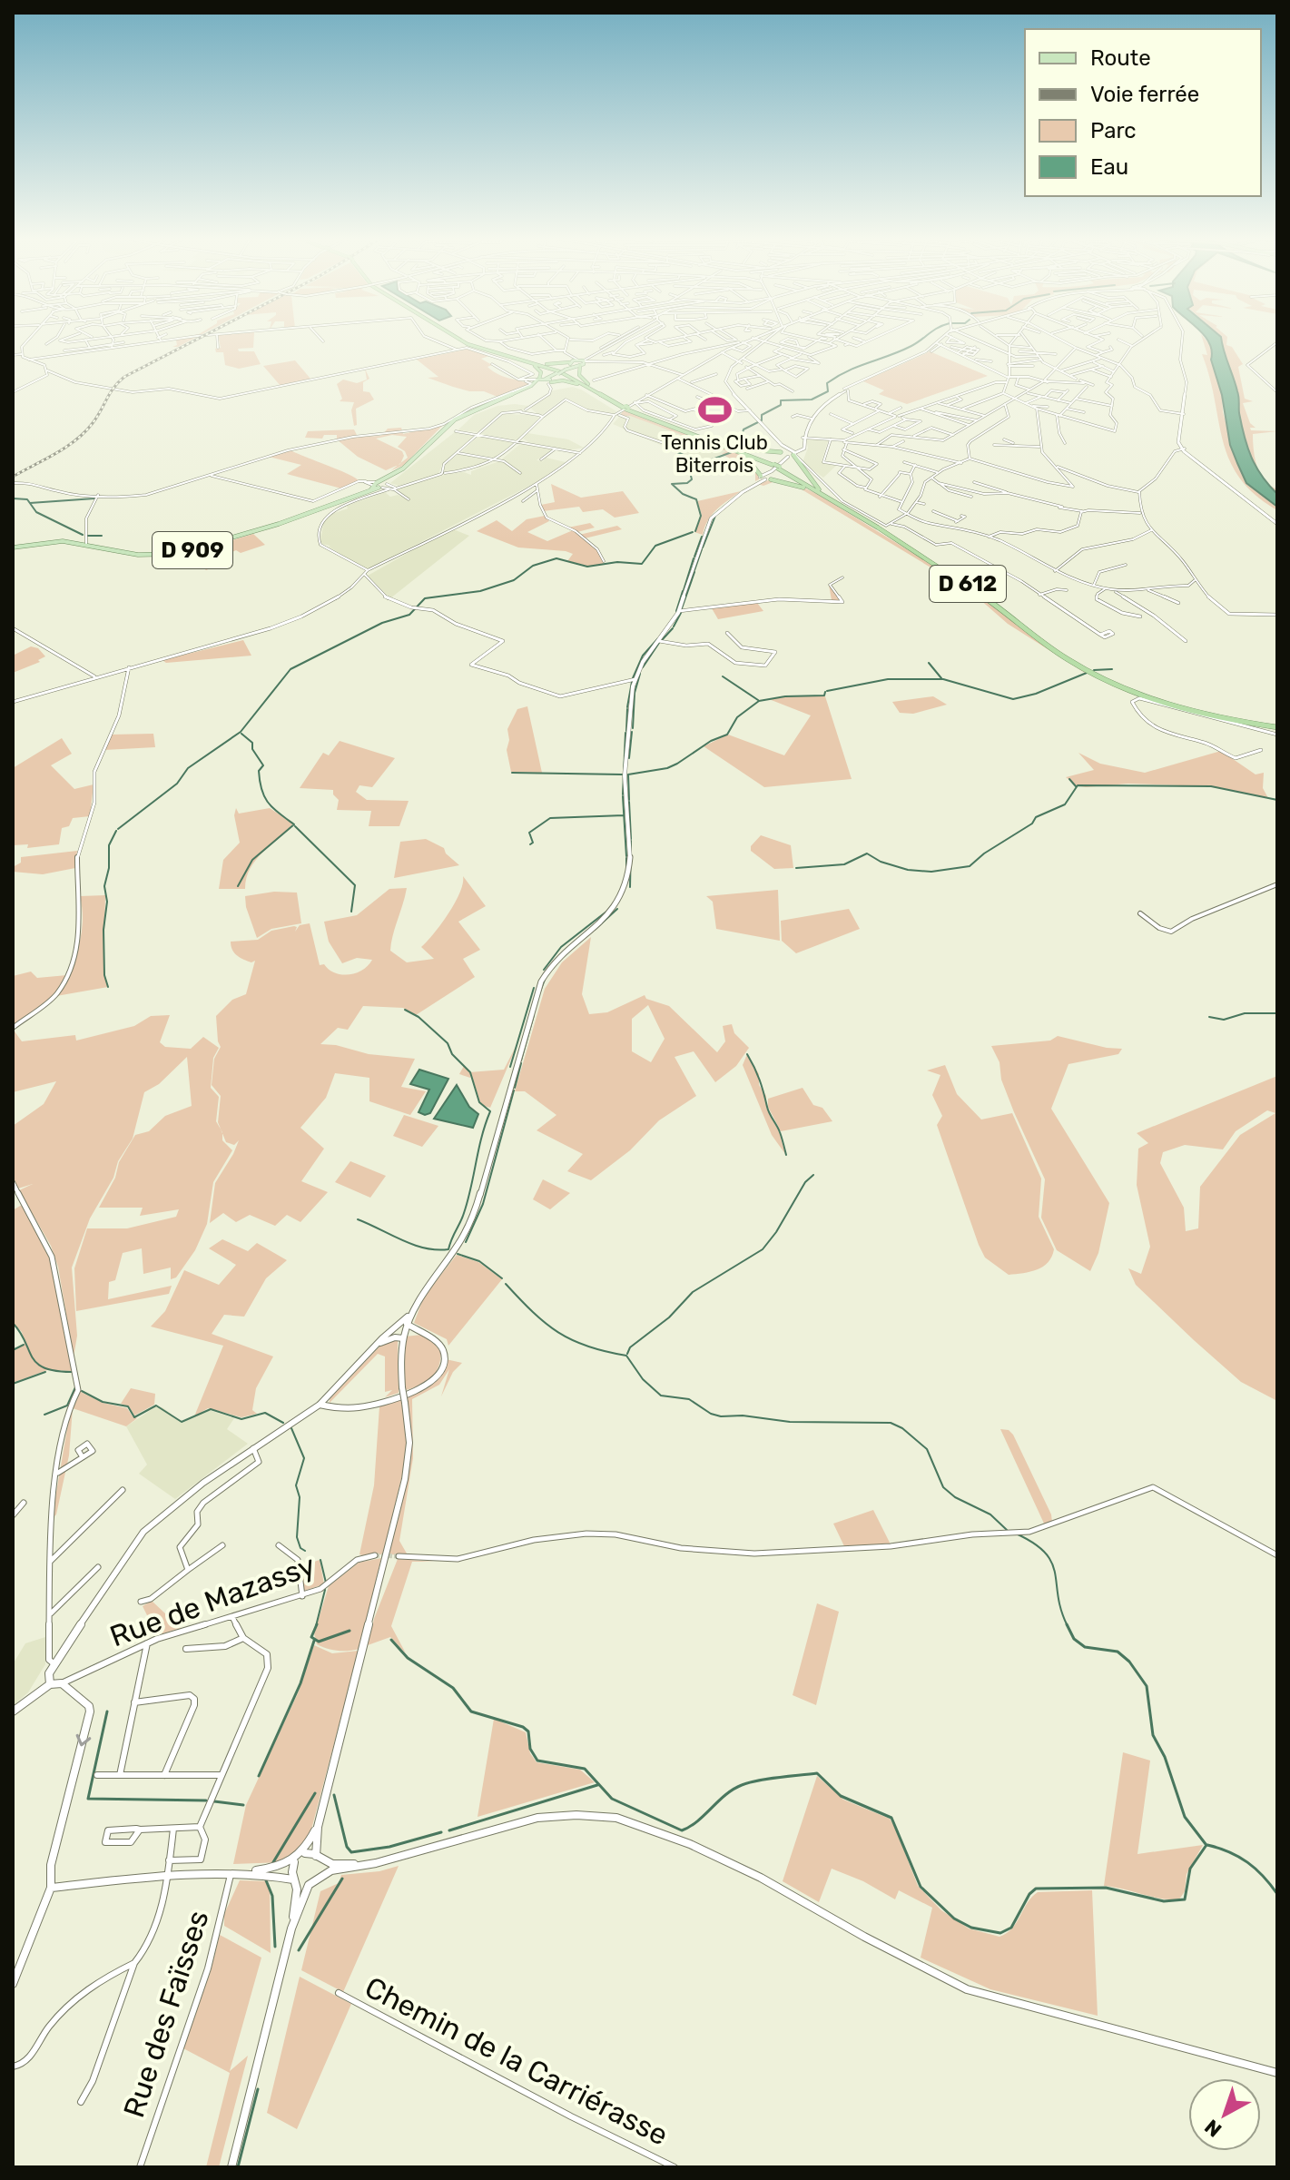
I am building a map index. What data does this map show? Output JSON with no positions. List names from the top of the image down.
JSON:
{
  "streets": {
    "highway": ["D 612"],
    "main road": ["D 909"],
    "street": ["Rue de Mazassy", "Rue des Faïsses", "Chemin de la Carriérasse"]
  },
  "places": {
    "sports": ["Tennis Club Biterrois"]
  },
  "legend": [
    "Route",
    "Voie ferrée",
    "Parc",
    "Eau"
  ],
  "north": "bottom left"
}
